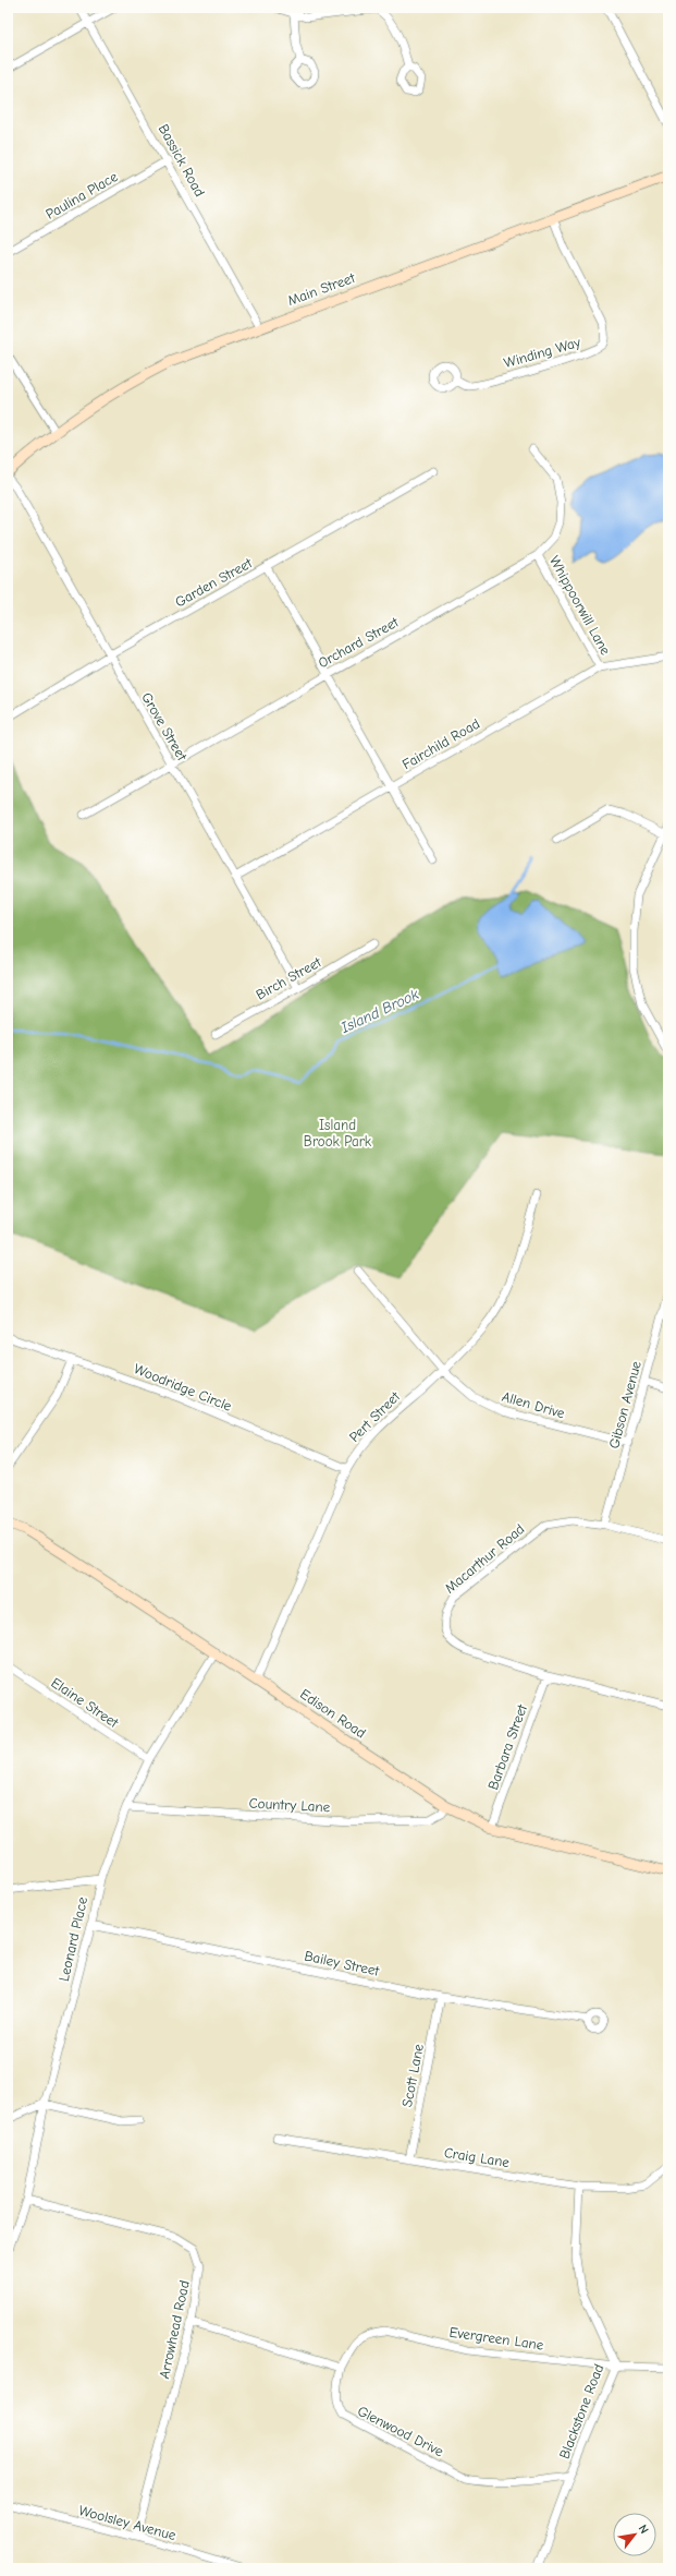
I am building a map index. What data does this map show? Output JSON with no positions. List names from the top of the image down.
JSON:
{
  "streets": {
    "street": [
      "Bassick Road",
      "Paulina Place",
      "Main Street",
      "Winding Way",
      "Garden Street",
      "Whippoorwill Lane",
      "Orchard Street",
      "Grove Street",
      "Fairchild Road",
      "Birch Street",
      "Woodridge Circle",
      "Allen Drive",
      "Gibson Avenue",
      "Pert Street",
      "Macarthur Road",
      "Elaine Street",
      "Edison Road",
      "Barbara Street",
      "Country Lane",
      "Leonard Place",
      "Bailey Street",
      "Scott Lane",
      "Craig Lane",
      "Arrowhead Road",
      "Evergreen Lane",
      "Blackstone Road",
      "Glenwood Drive",
      "Woolsley Avenue"
    ]
  },
  "crossings": [
    ["Bassick Road", "Paulina Place"],
    ["Bassick Road", "Main Street"],
    ["Main Street", "Winding Way"],
    ["Garden Street", "Grove Street"],
    ["Whippoorwill Lane", "Orchard Street"],
    ["Whippoorwill Lane", "Fairchild Road"],
    ["Orchard Street", "Grove Street"],
    ["Grove Street", "Fairchild Road"],
    ["Grove Street", "Birch Street"],
    ["Woodridge Circle", "Pert Street"],
    ["Allen Drive", "Gibson Avenue"],
    ["Allen Drive", "Pert Street"],
    ["Gibson Avenue", "Macarthur Road"],
    ["Pert Street", "Edison Road"],
    ["Macarthur Road", "Barbara Street"],
    ["Elaine Street", "Leonard Place"],
    ["Edison Road", "Barbara Street"],
    ["Edison Road", "Country Lane"],
    ["Edison Road", "Leonard Place"],
    ["Country Lane", "Leonard Place"],
    ["Leonard Place", "Bailey Street"],
    ["Leonard Place", "Arrowhead Road"],
    ["Bailey Street", "Scott Lane"],
    ["Scott Lane", "Craig Lane"],
    ["Craig Lane", "Blackstone Road"],
    ["Arrowhead Road", "Woolsley Avenue"],
    ["Evergreen Lane", "Blackstone Road"],
    ["Evergreen Lane", "Glenwood Drive"],
    ["Blackstone Road", "Glenwood Drive"]
  ],
  "water": ["Island Brook"],
  "parks": ["Island Brook Park"],
  "north": "top right"
}
